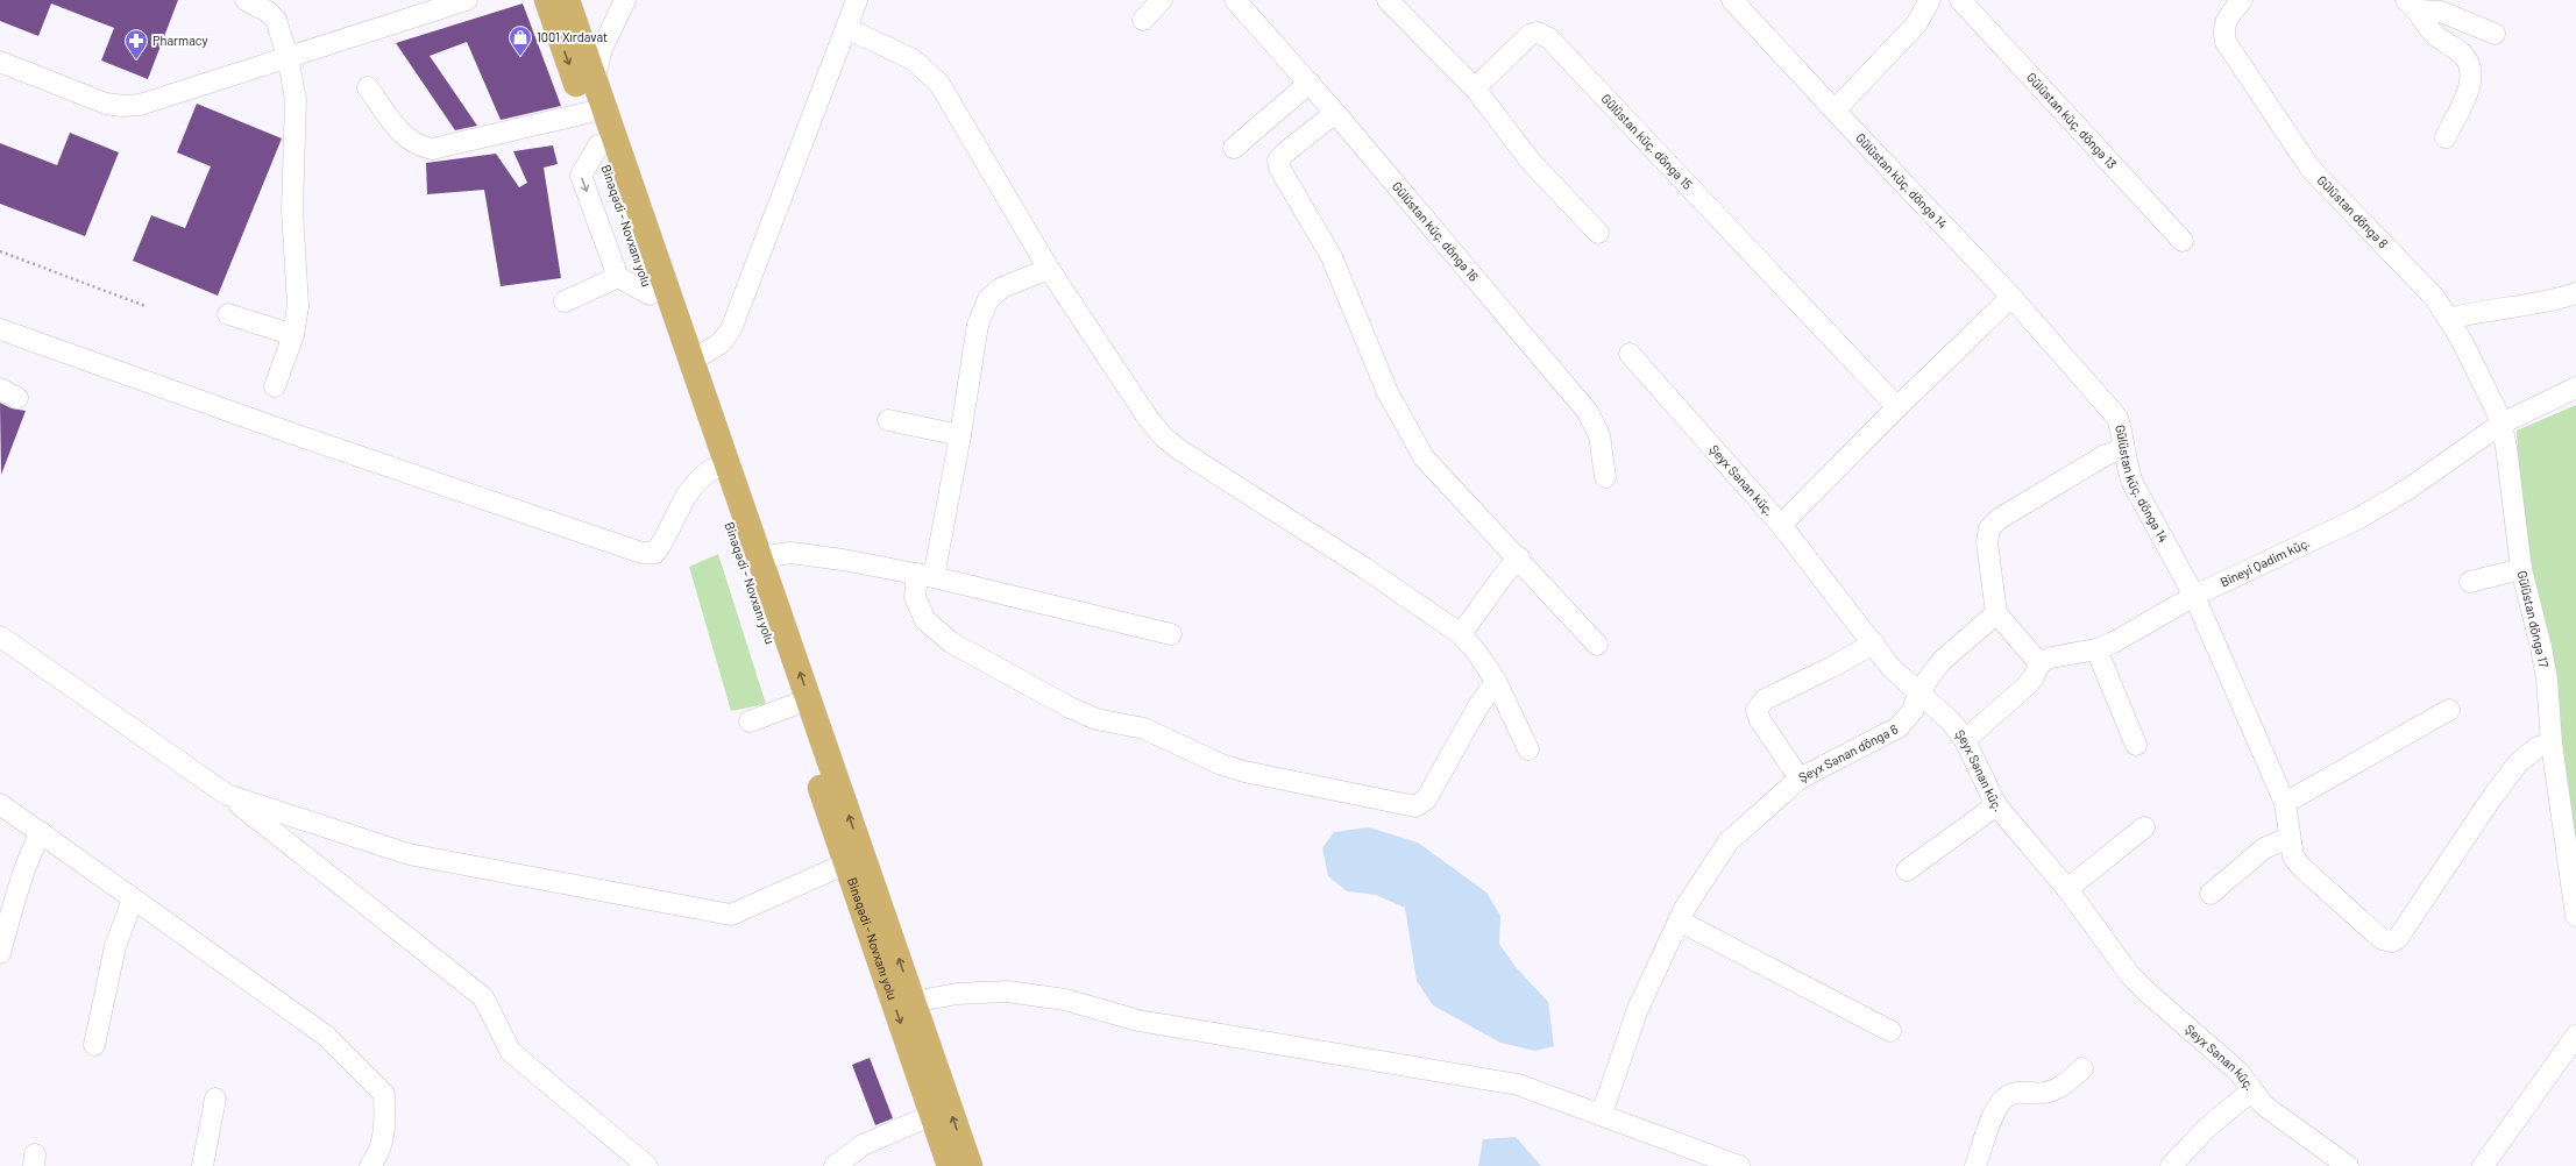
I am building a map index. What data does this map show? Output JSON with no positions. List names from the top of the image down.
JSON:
{
  "streets": {
    "main road": ["Binəqədi - Novxanı yolu"],
    "street": [
      "Gülüstan küç. döngə 13",
      "Gülüstan küç. döngə 15",
      "Gülüstan küç. döngə 14",
      "Gülüstan döngə 8",
      "Gülüstan küç. döngə 16",
      "Şeyx Sənan küç.",
      "Bineyi Qədim küç.",
      "Gülüstan döngə 17",
      "Şeyx Sənan döngə 6"
    ]
  },
  "crossings": [
    ["Gülüstan küç. döngə 14", "Bineyi Qədim küç."],
    ["Gülüstan küç. döngə 14", "Gülüstan döngə 17"],
    ["Gülüstan döngə 8", "Bineyi Qədim küç."],
    ["Gülüstan döngə 8", "Gülüstan döngə 17"],
    ["Şeyx Sənan küç.", "Şeyx Sənan döngə 6"],
    ["Bineyi Qədim küç.", "Gülüstan döngə 17"]
  ],
  "places": {
    "shop": ["1001 Xırdavat"],
    "pharmacy": ["Pharmacy"]
  }
}
